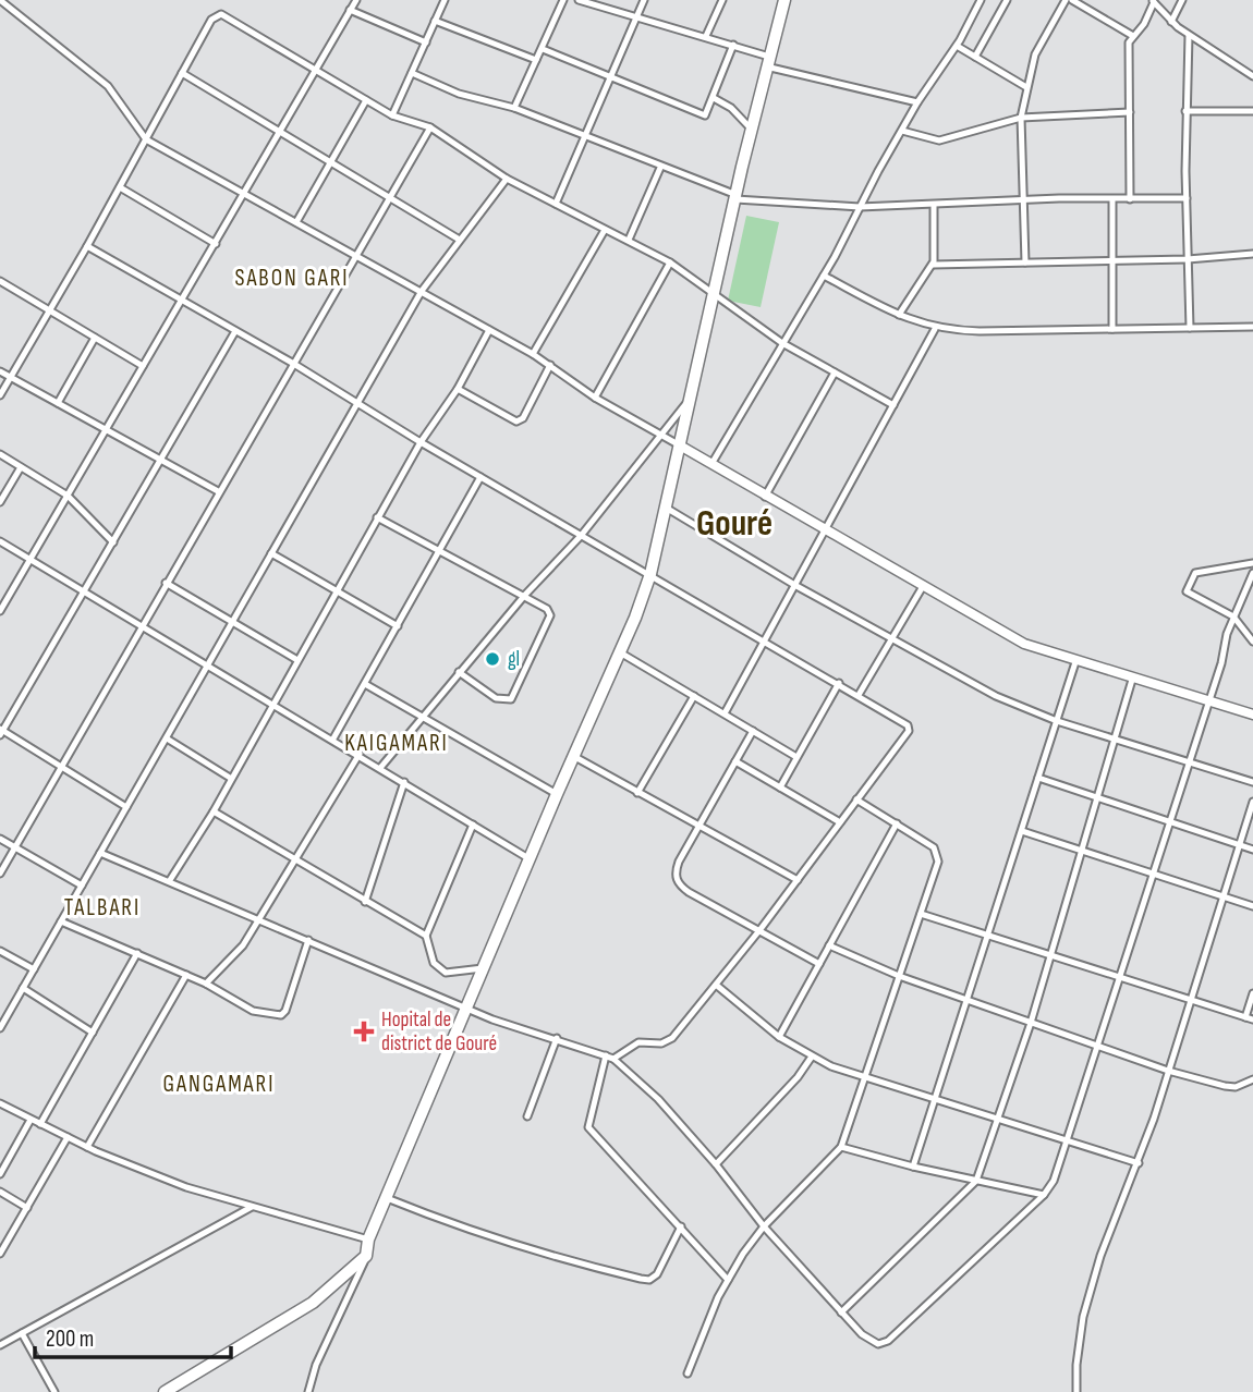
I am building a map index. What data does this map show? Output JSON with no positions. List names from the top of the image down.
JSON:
{
  "districts": [
    "SABON GARI",
    "Gouré",
    "KAIGAMARI",
    "TALBARI",
    "GANGAMARI"
  ],
  "places": {
    "other": ["gl"],
    "health": ["Hopital de district de Gouré"]
  },
  "scale_bar": "200 m"
}
